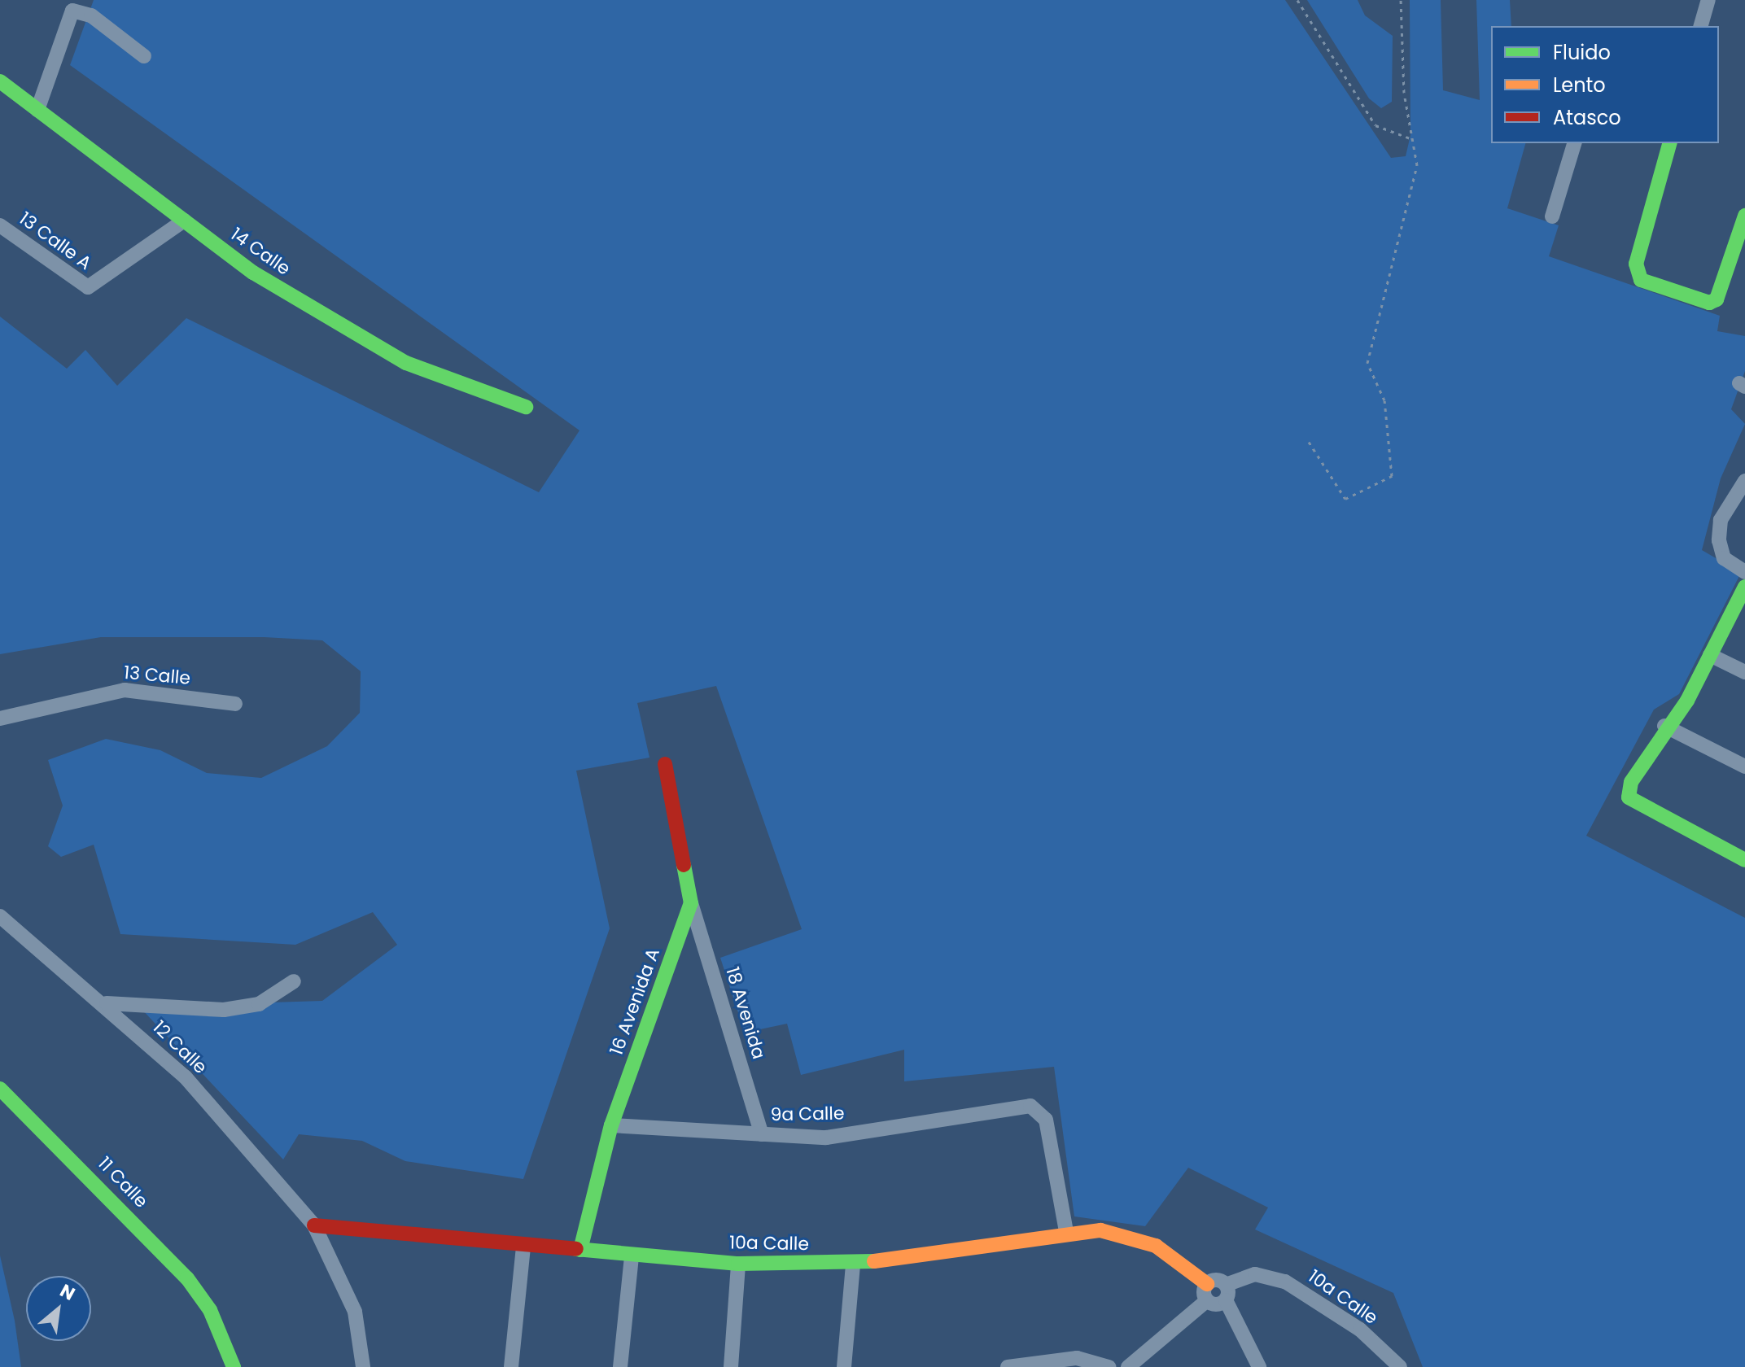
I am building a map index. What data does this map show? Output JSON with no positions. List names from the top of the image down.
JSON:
{
  "streets": {
    "street": [
      "13 Calle A",
      "14 Calle",
      "13 Calle",
      "16 Avenida A",
      "18 Avenida",
      "12 Calle",
      "9a Calle",
      "11 Calle",
      "10a Calle"
    ]
  },
  "crossings": [
    ["13 Calle A", "14 Calle"],
    ["16 Avenida A", "18 Avenida"],
    ["16 Avenida A", "9a Calle"],
    ["16 Avenida A", "10a Calle"],
    ["18 Avenida", "9a Calle"],
    ["12 Calle", "10a Calle"],
    ["9a Calle", "10a Calle"]
  ],
  "legend": ["Fluido", "Lento", "Atasco"],
  "north": "top right"
}
